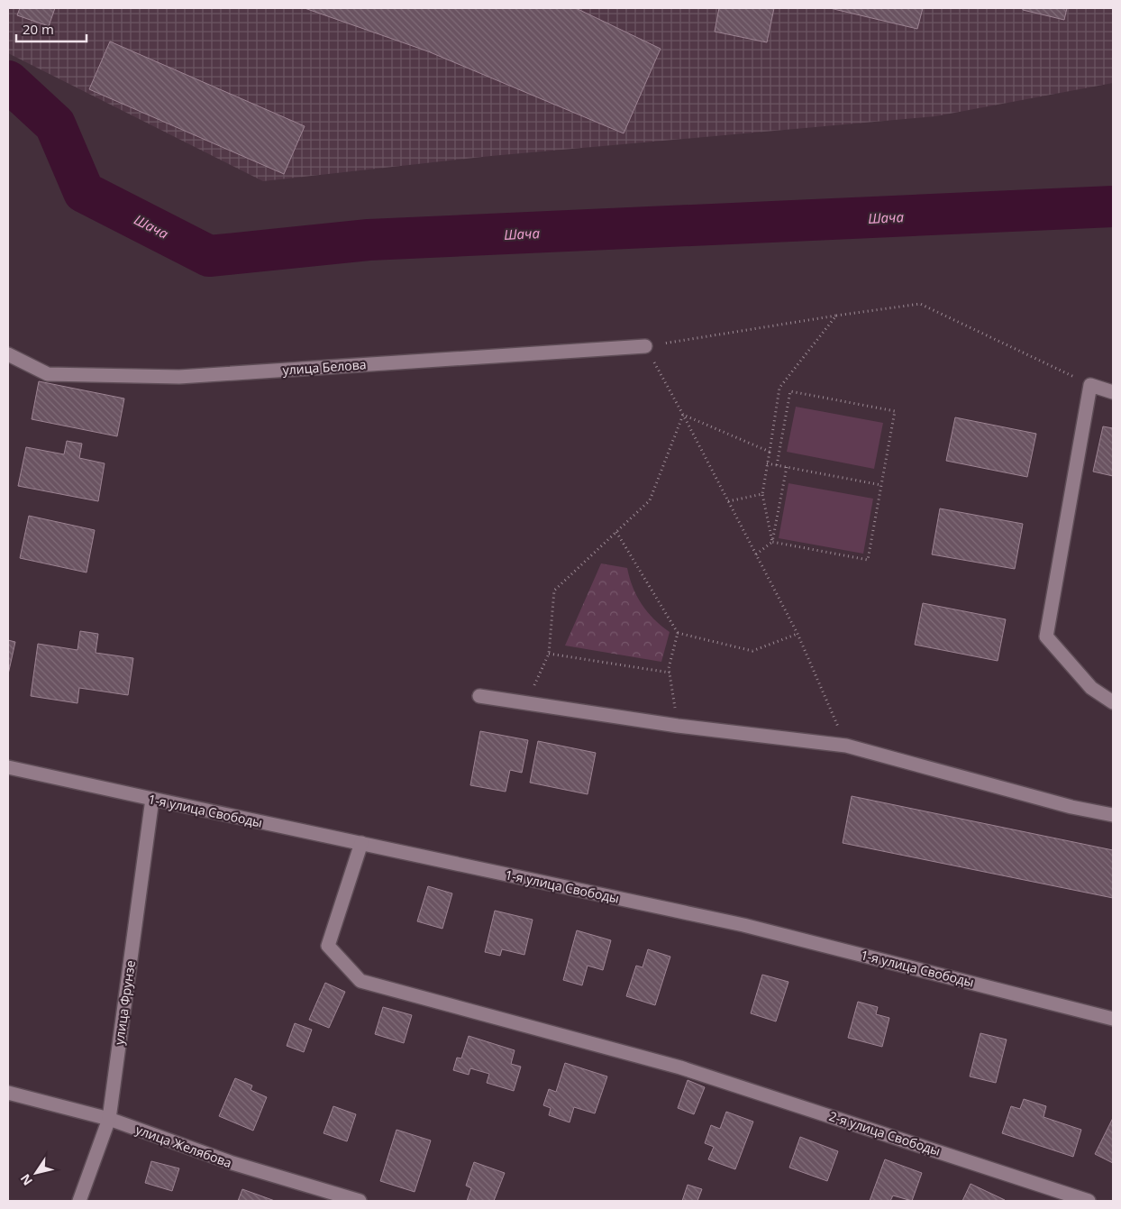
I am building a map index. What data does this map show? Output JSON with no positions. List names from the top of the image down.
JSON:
{
  "streets": {
    "street": [
      "улица Белова",
      "1-я улица Свободы",
      "улица Фрунзе",
      "2-я улица Свободы",
      "улица Желябова"
    ]
  },
  "crossings": [
    ["1-я улица Свободы", "улица Фрунзе"],
    ["1-я улица Свободы", "2-я улица Свободы"],
    ["улица Фрунзе", "улица Желябова"]
  ],
  "water": ["Шача"],
  "scale_bar": "20 m",
  "north": "bottom left"
}
